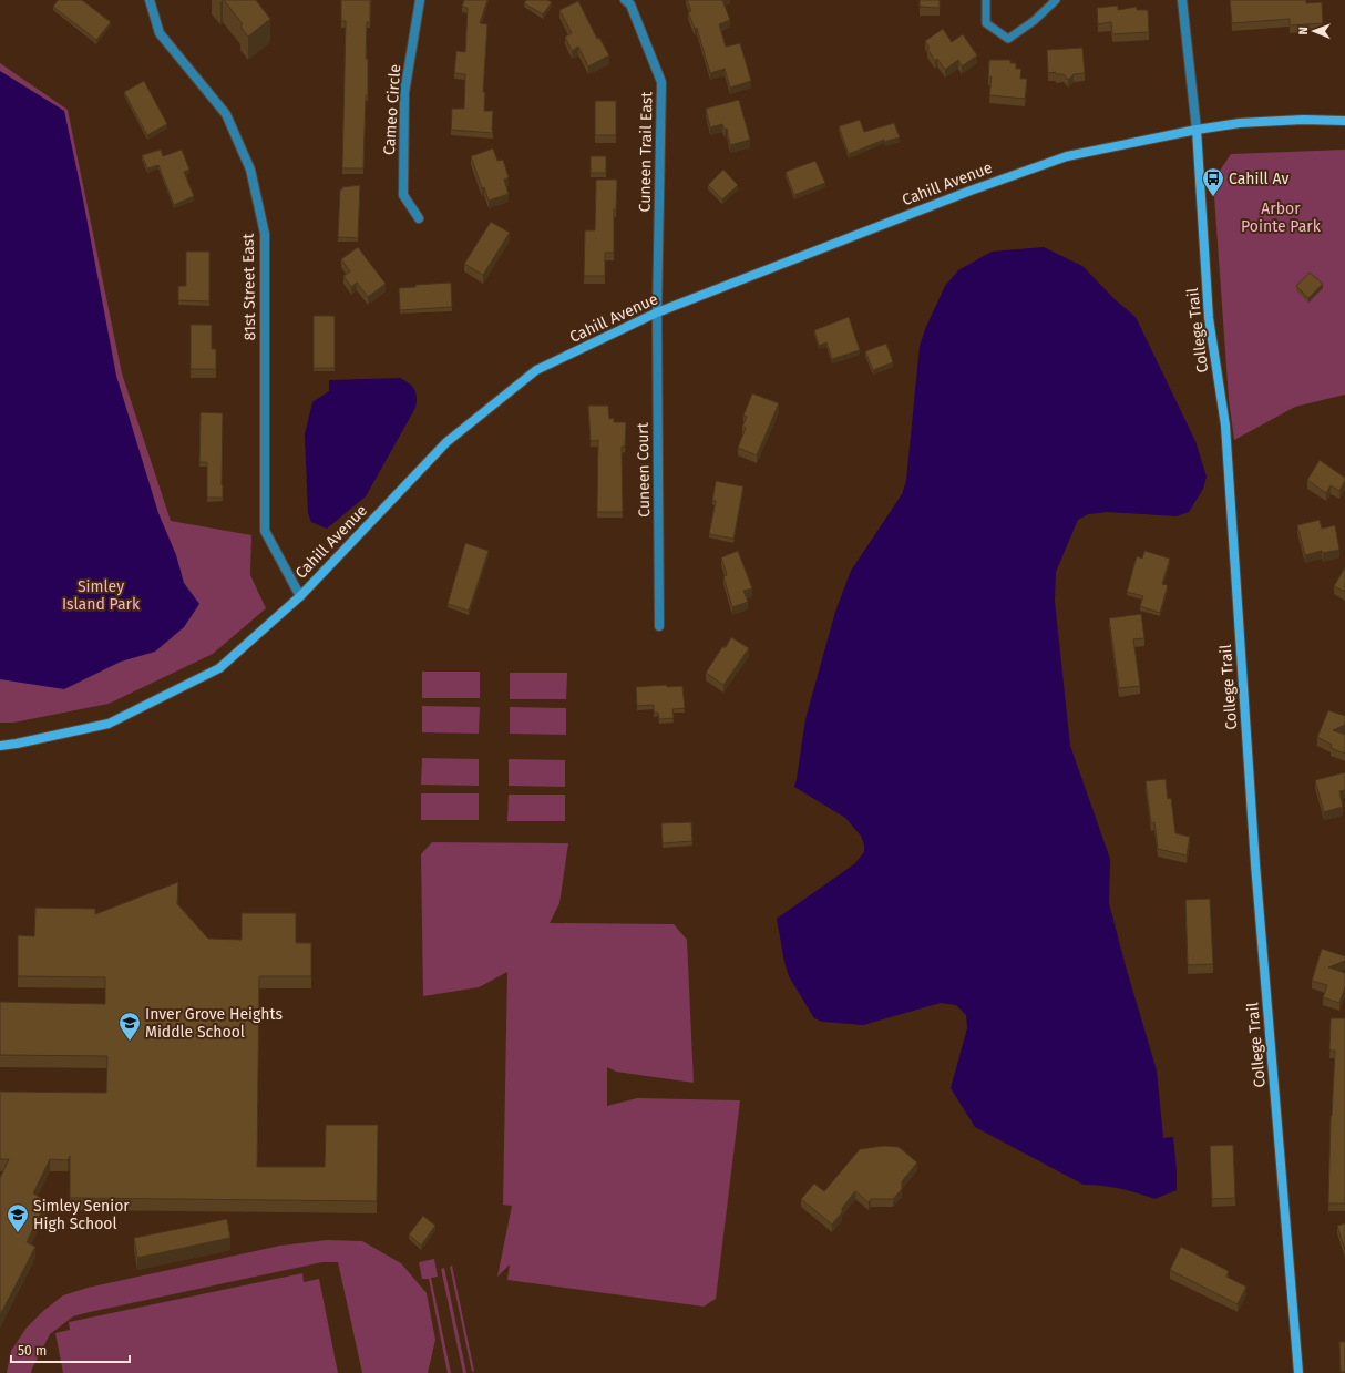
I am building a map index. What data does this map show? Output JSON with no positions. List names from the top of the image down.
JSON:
{
  "streets": {
    "street": [
      "Cameo Circle",
      "Cuneen Trail East",
      "Cahill Avenue",
      "81st Street East",
      "College Trail",
      "Cuneen Court"
    ]
  },
  "crossings": [
    ["Cuneen Trail East", "Cahill Avenue"],
    ["Cuneen Trail East", "Cuneen Court"],
    ["Cahill Avenue", "81st Street East"],
    ["Cahill Avenue", "College Trail"],
    ["Cahill Avenue", "Cuneen Court"]
  ],
  "parks": ["Arbor Pointe Park", "Simley Island Park"],
  "places": {
    "bus stop": ["Cahill Av"],
    "school or university": ["Inver Grove Heights Middle School", "Simley Senior High School"]
  },
  "scale_bar": "50 m",
  "north": "left"
}
